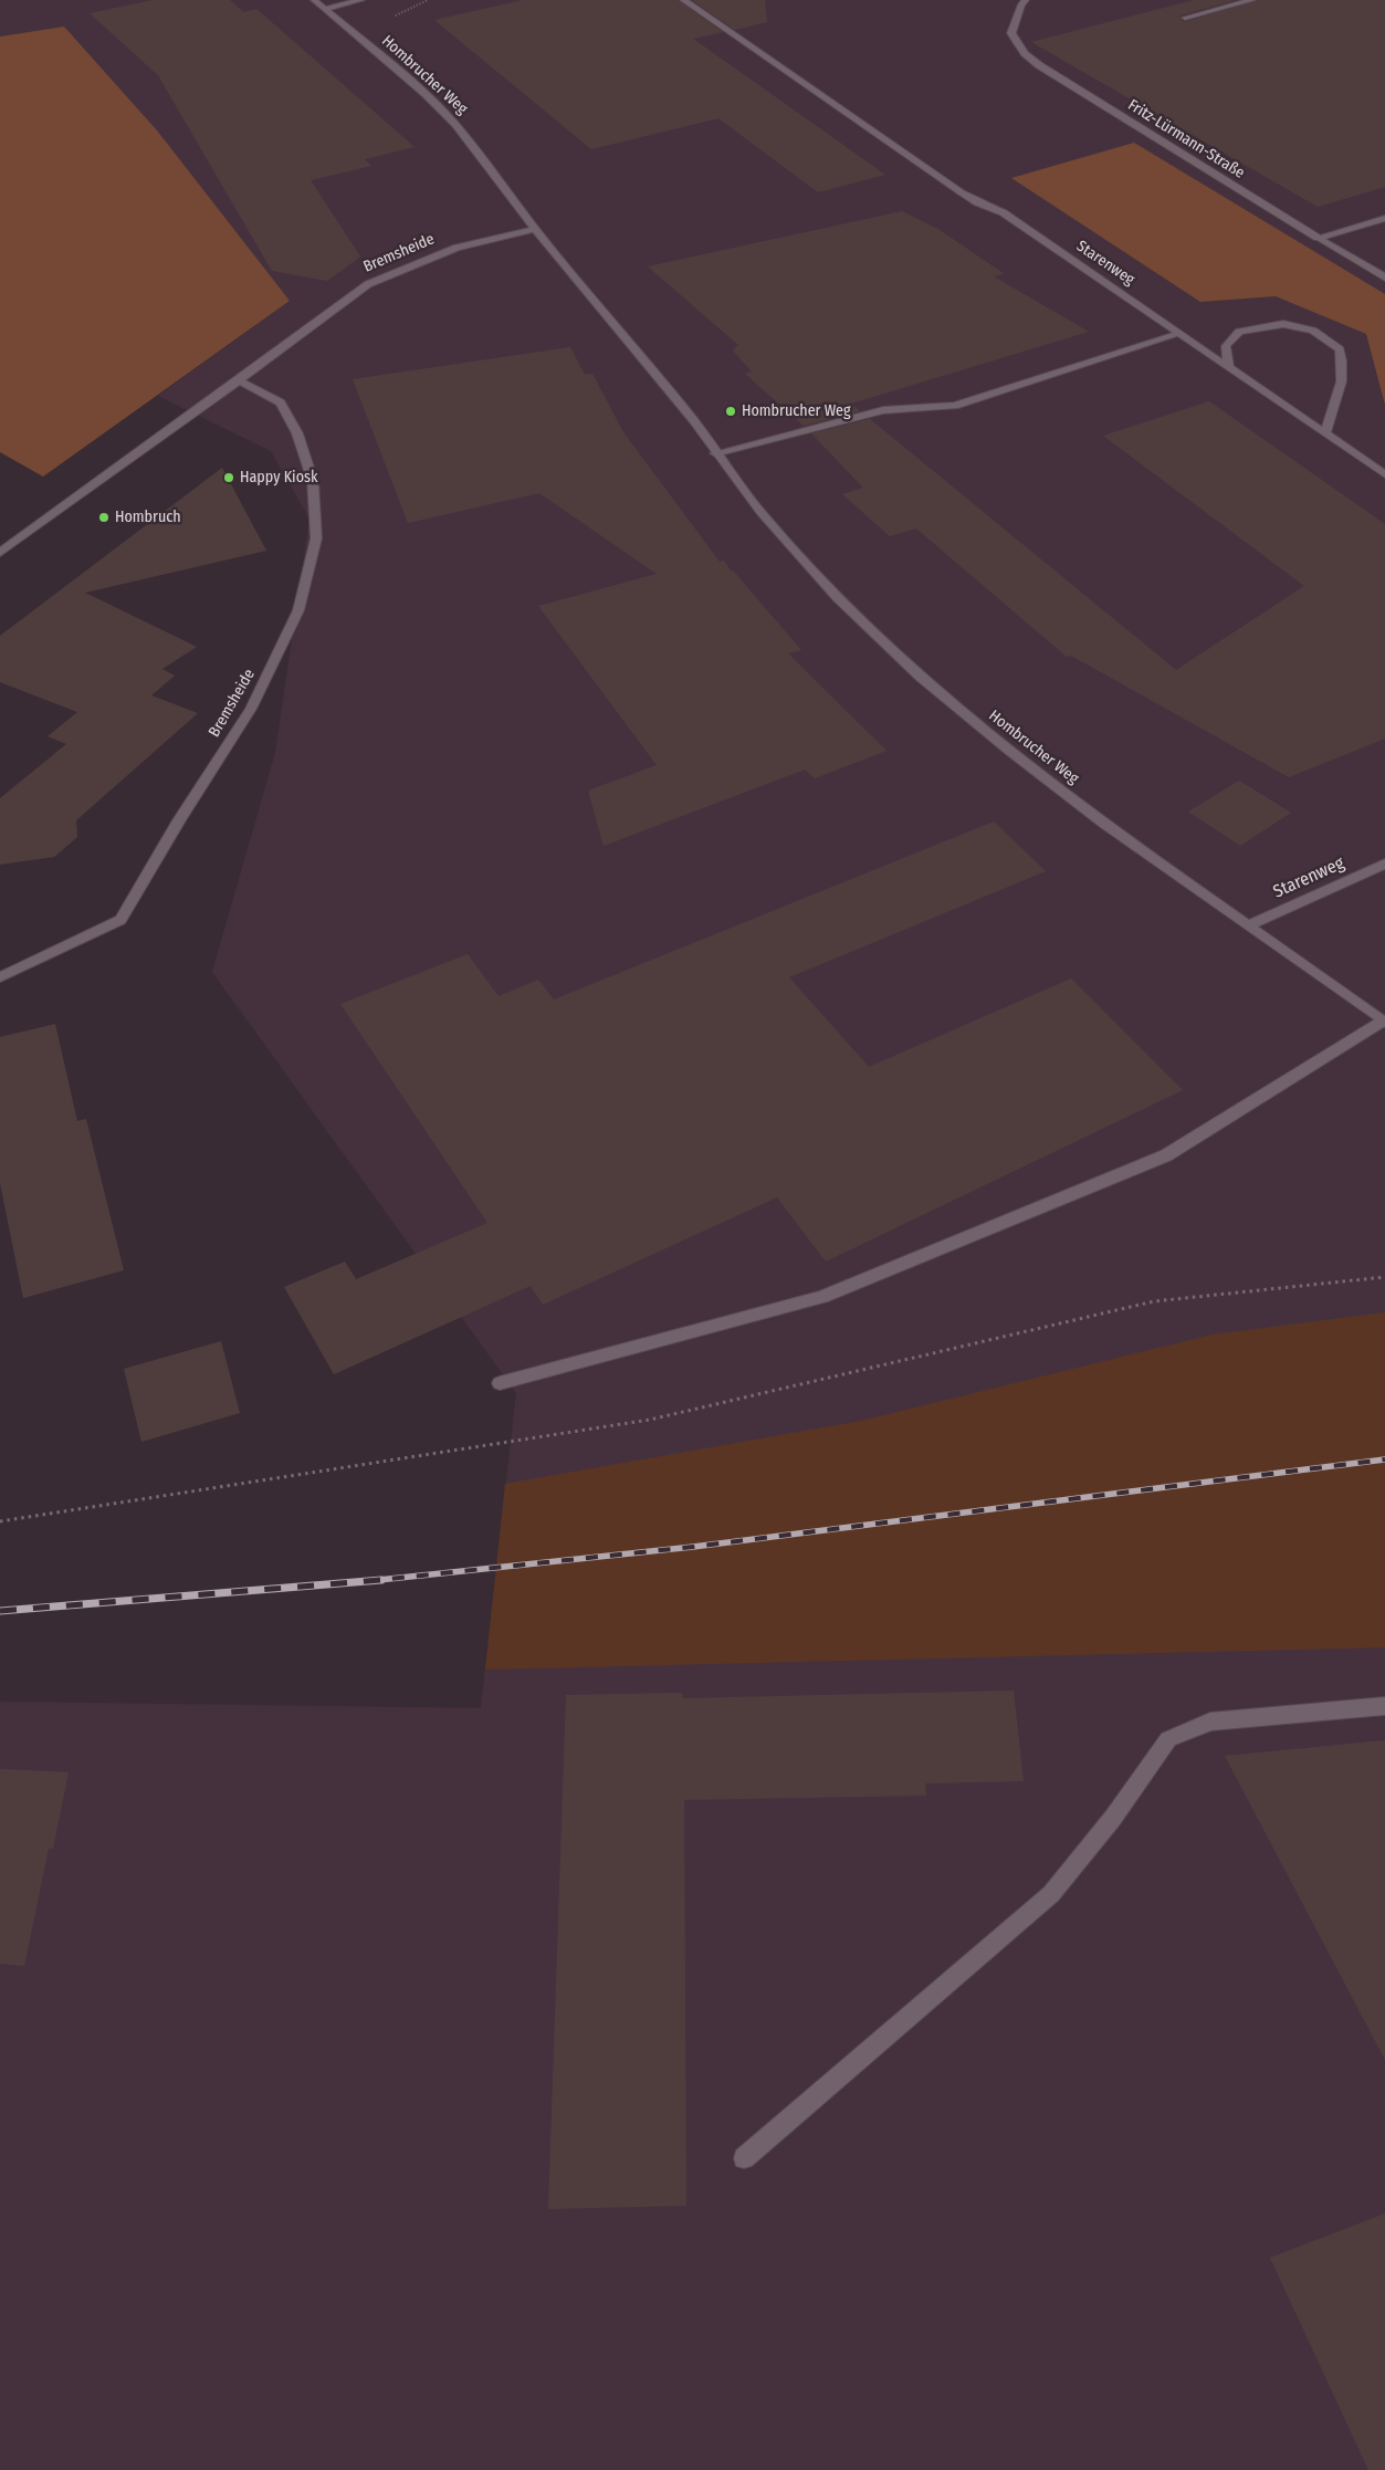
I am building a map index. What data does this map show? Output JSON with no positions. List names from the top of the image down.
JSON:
{
  "streets": {
    "street": [
      "Hombrucher Weg",
      "Fritz-Lürmann-Straße",
      "Bremsheide",
      "Starenweg"
    ]
  },
  "crossings": [
    ["Hombrucher Weg", "Bremsheide"],
    ["Hombrucher Weg", "Starenweg"]
  ],
  "places": ["Hombrucher Weg", "Happy Kiosk", "Hombruch"]
}
